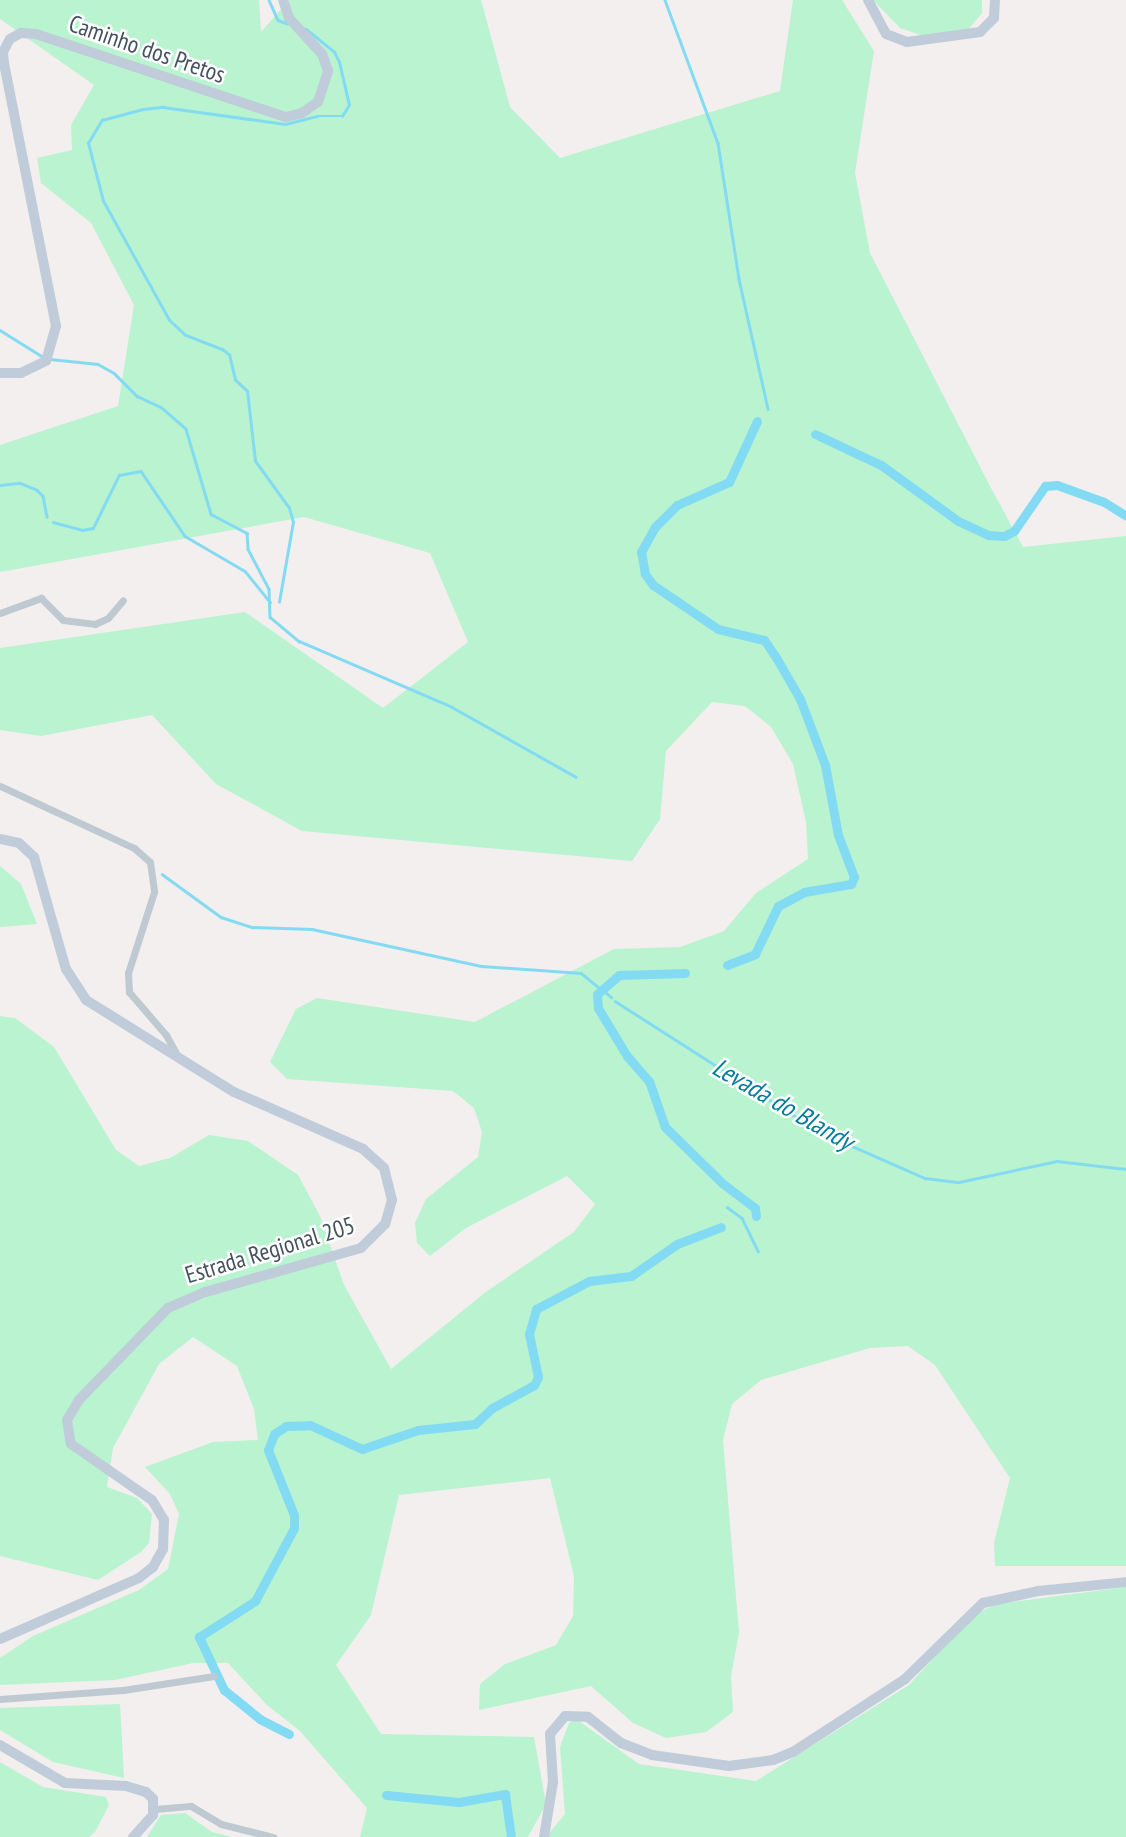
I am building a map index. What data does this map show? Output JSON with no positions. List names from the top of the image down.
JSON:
{
  "streets": {
    "main road": ["Caminho dos Pretos", "Estrada Regional 205"]
  },
  "water": ["Levada do Blandy"]
}
